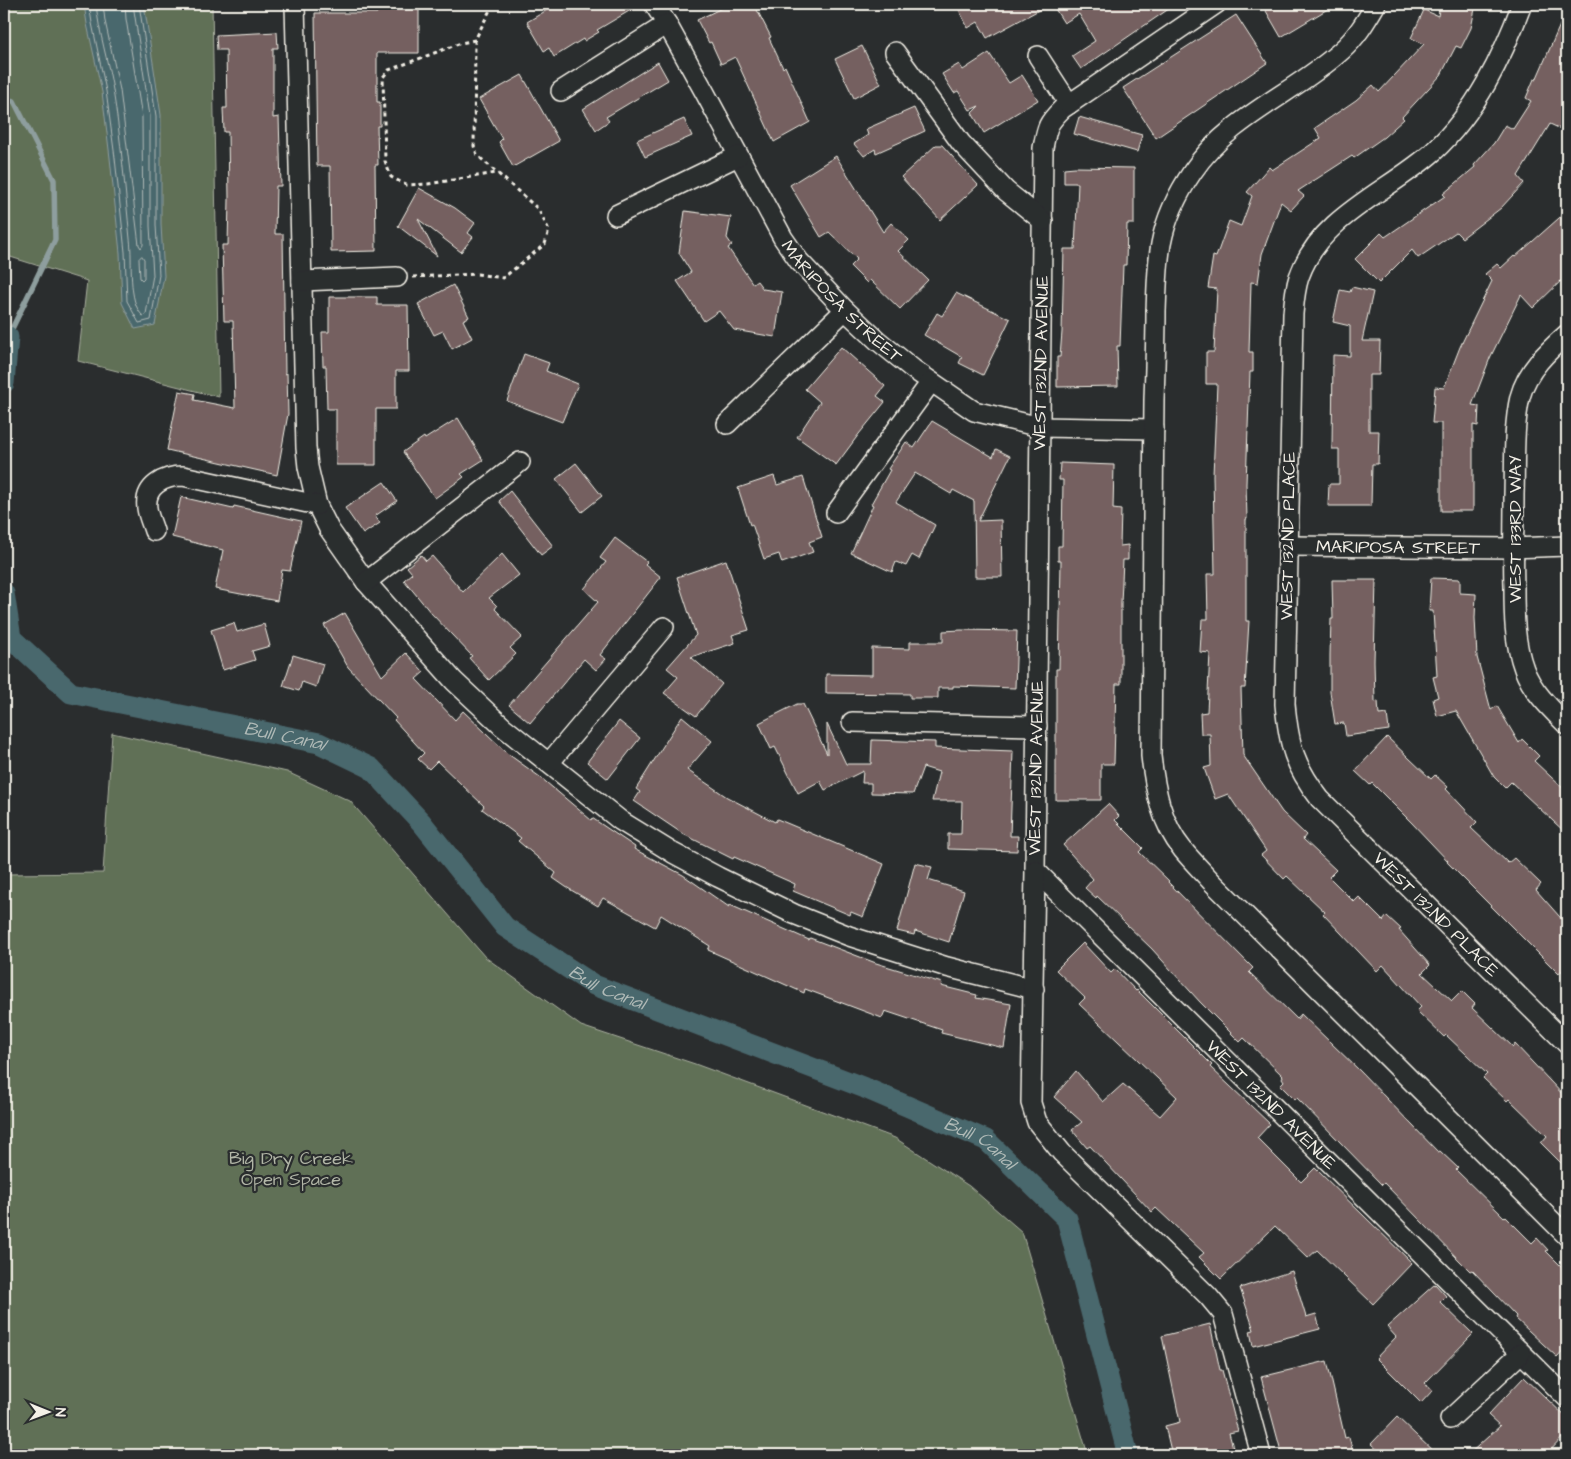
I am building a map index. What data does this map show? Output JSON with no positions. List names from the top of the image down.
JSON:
{
  "streets": {
    "street": [
      "MARIPOSA STREET",
      "WEST 132ND AVENUE",
      "WEST 133RD WAY",
      "WEST 132ND PLACE"
    ]
  },
  "crossings": [
    ["MARIPOSA STREET", "WEST 132ND AVENUE"],
    ["MARIPOSA STREET", "WEST 133RD WAY"],
    ["MARIPOSA STREET", "WEST 132ND PLACE"]
  ],
  "water": ["Bull Canal"],
  "parks": ["Big Dry Creek Open Space"],
  "north": "right"
}
